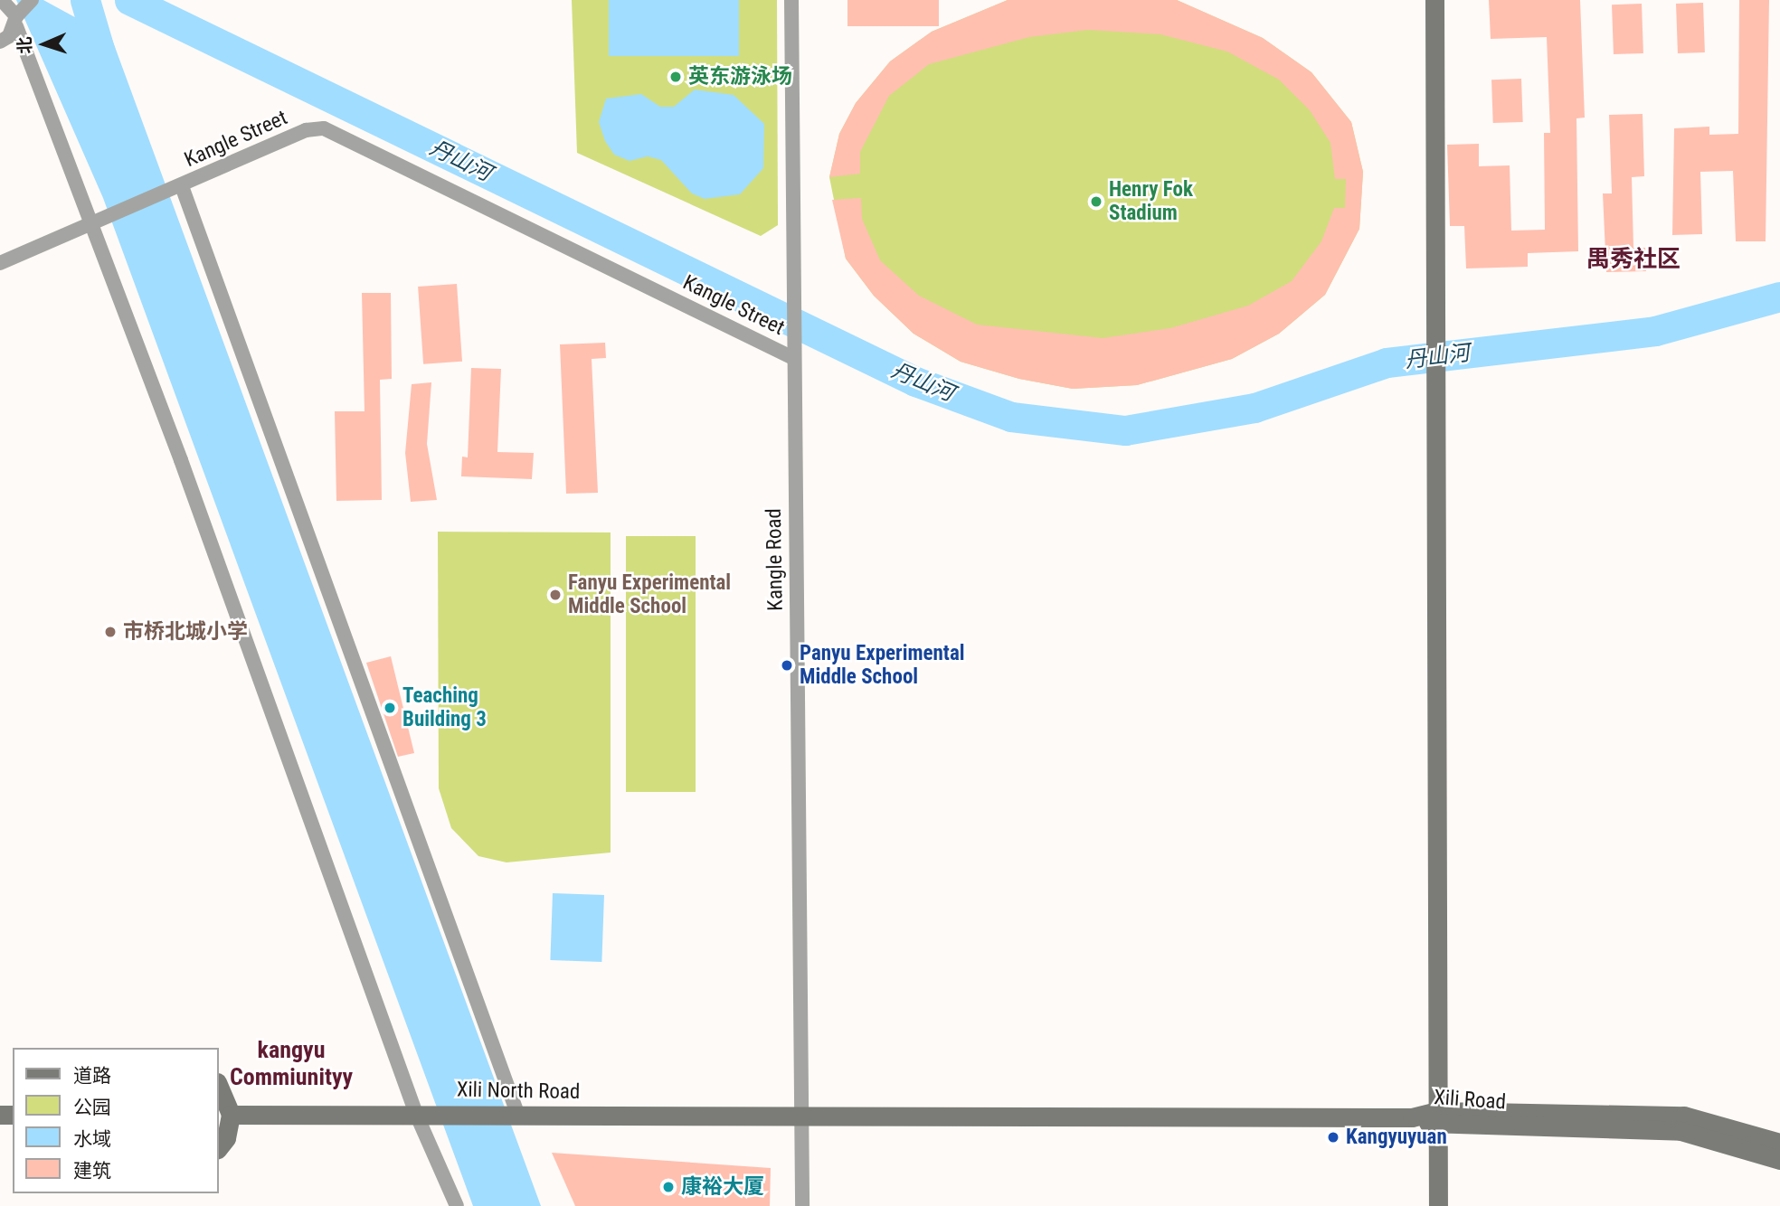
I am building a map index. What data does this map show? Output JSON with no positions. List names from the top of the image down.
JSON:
{
  "streets": {
    "street": [
      "Kangle Street",
      "Kangle Road",
      "Xili North Road",
      "Xili Road"
    ]
  },
  "crossings": [
    ["Kangle Street", "Kangle Road"],
    ["Kangle Road", "Xili North Road"],
    ["Xili North Road", "Xili Road"]
  ],
  "districts": ["禺秀社区", "kangyu Commiunityy"],
  "water": ["丹山河"],
  "places": [
    "英东游泳场",
    "Henry Fok Stadium",
    "Fanyu Experimental Middle School",
    "市桥北城小学",
    "Panyu Experimental Middle School",
    "Teaching Building 3",
    "Kangyuyuan",
    "康裕大厦"
  ],
  "legend": [
    "道路",
    "公园",
    "水域",
    "建筑"
  ],
  "north": "left"
}
